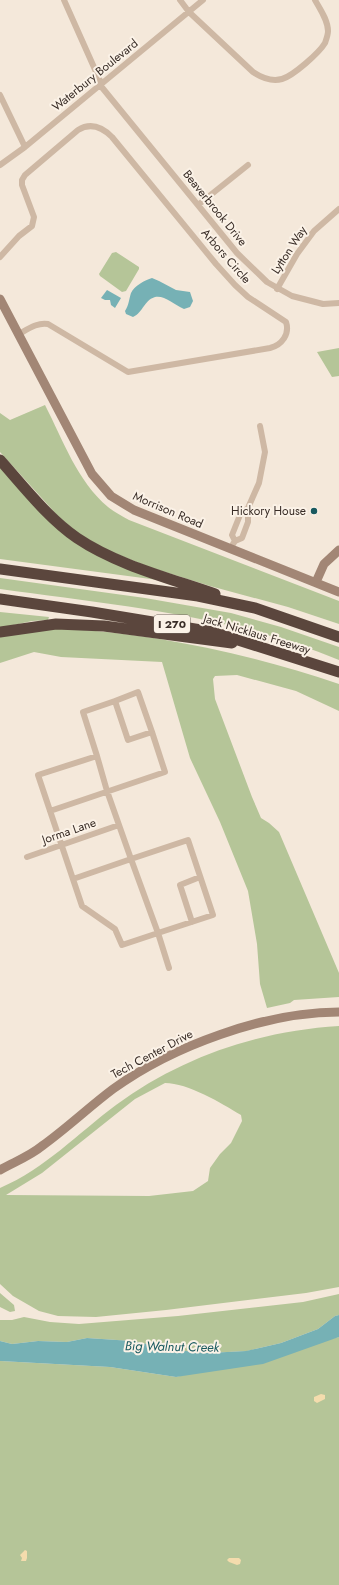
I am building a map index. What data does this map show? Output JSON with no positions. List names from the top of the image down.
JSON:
{
  "streets": {
    "highway": ["I 270", "Jack Nicklaus Freeway"],
    "main road": ["Morrison Road", "Tech Center Drive"],
    "street": [
      "Waterbury Boulevard",
      "Beaverbrook Drive",
      "Lytton Way",
      "Arbors Circle",
      "Jorma Lane"
    ]
  },
  "crossings": [
    ["Waterbury Boulevard", "Beaverbrook Drive"],
    ["Beaverbrook Drive", "Lytton Way"],
    ["Arbors Circle", "Morrison Road"]
  ],
  "water": ["Big Walnut Creek"],
  "places": ["Hickory House"]
}
